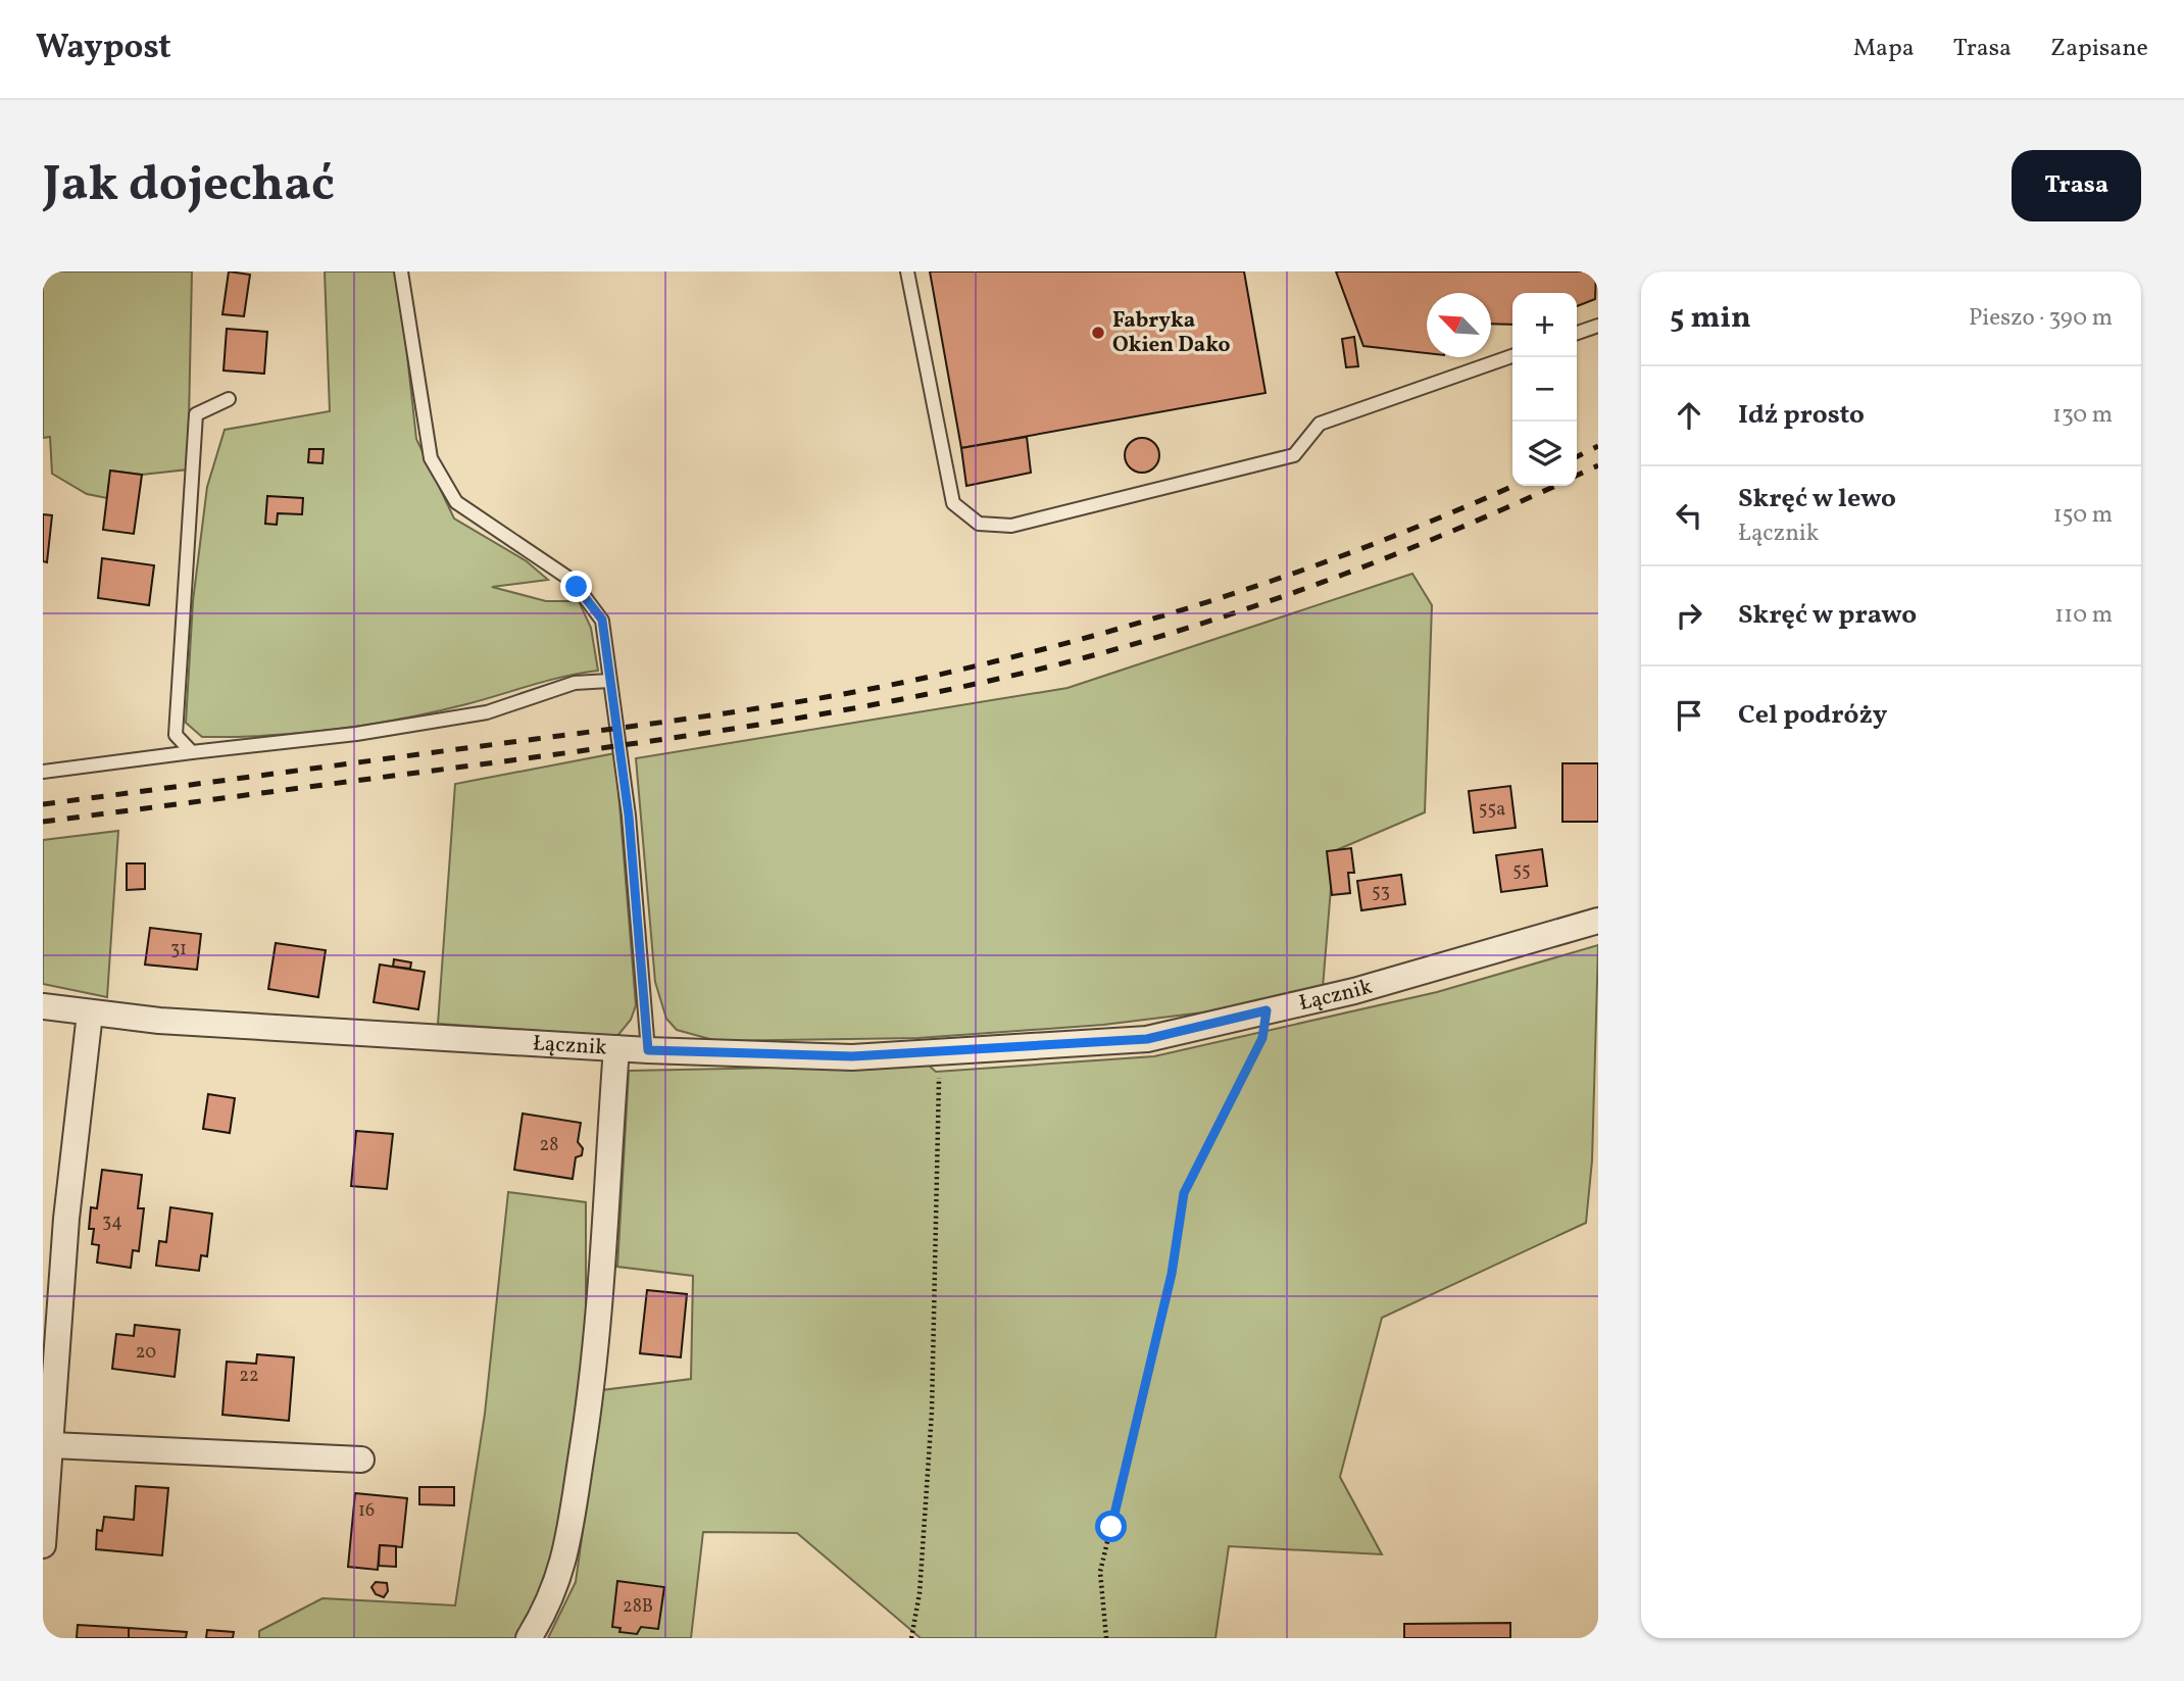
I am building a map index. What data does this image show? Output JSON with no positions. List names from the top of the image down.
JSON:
{
  "streets": {
    "street": ["Łącznik"]
  },
  "places": ["Fabryka Okien Dako"],
  "house_numbers": [
    "55a",
    "55",
    "53",
    "31",
    "28",
    "34",
    "20",
    "22",
    "16",
    "28B"
  ],
  "north": "top left",
  "page": {
    "header": "Waypost",
    "nav": ["Mapa", "Trasa", "Zapisane"],
    "buttons": "Trasa",
    "title": "Jak dojechać",
    "heading": ["5 min", "Pieszo · 390 m"],
    "map_buttons": ["+", "−"],
    "list": [
      ["Idź prosto", "130 m"],
      ["Skręć w lewo", "Łącznik", "150 m"],
      ["Skręć w prawo", "110 m"],
      "Cel podróży"
    ]
  }
}
